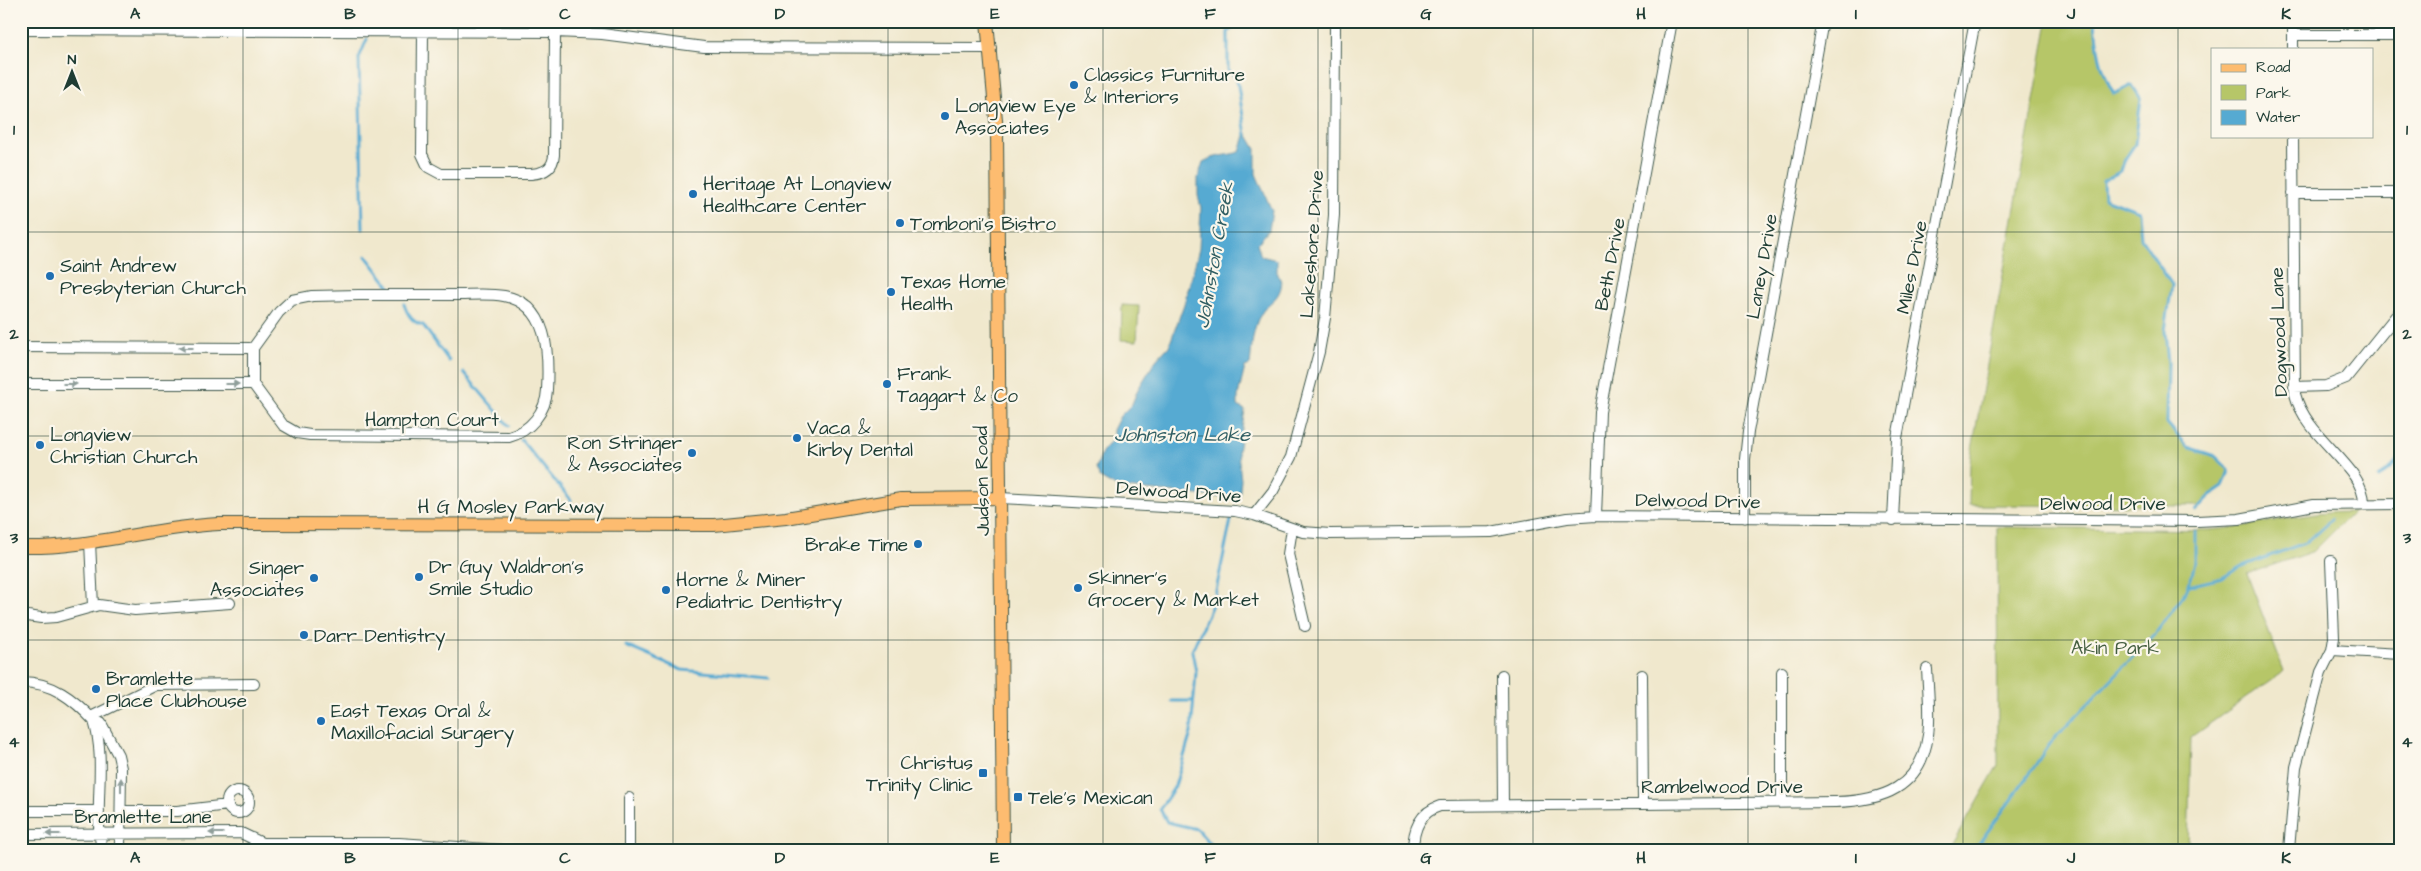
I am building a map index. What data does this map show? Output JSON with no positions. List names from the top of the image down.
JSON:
{
  "streets": {
    "main road": ["Judson Road", "H G Mosley Parkway"],
    "street": [
      "Lakeshore Drive",
      "Beth Drive",
      "Laney Drive",
      "Miles Drive",
      "Dogwood Lane",
      "Hampton Court",
      "Delwood Drive",
      "Rambelwood Drive",
      "Bramlette Lane"
    ]
  },
  "crossings": [
    ["Lakeshore Drive", "Delwood Drive"],
    ["Beth Drive", "Delwood Drive"],
    ["Laney Drive", "Delwood Drive"],
    ["Miles Drive", "Delwood Drive"],
    ["Dogwood Lane", "Delwood Drive"],
    ["Judson Road", "Delwood Drive"],
    ["Judson Road", "H G Mosley Parkway"],
    ["Delwood Drive", "H G Mosley Parkway"]
  ],
  "water": ["Johnston Creek", "Johnston Lake"],
  "parks": ["Akin Park"],
  "places": {
    "other": [
      "Classics Furniture & Interiors",
      "Longview Eye Associates",
      "Heritage At Longview Healthcare Center",
      "Tomboni's Bistro",
      "Saint Andrew Presbyterian Church",
      "Texas Home Health",
      "Frank Taggart & Co",
      "Vaca & Kirby Dental",
      "Longview Christian Church",
      "Ron Stringer & Associates",
      "Brake Time",
      "Dr Guy Waldron's Smile Studio",
      "Singer Associates",
      "Skinner's Grocery & Market",
      "Horne & Miner Pediatric Dentistry",
      "Darr Dentistry",
      "Bramlette Place Clubhouse",
      "East Texas Oral & Maxillofacial Surgery"
    ],
    "transit": ["Christus Trinity Clinic", "Tele's Mexican"]
  },
  "legend": ["Road", "Park", "Water"],
  "north": "top",
  "grid": {
    "columns": [
      "A",
      "B",
      "C",
      "D",
      "E",
      "F",
      "G",
      "H",
      "I",
      "J",
      "K"
    ],
    "rows": [
      "1",
      "2",
      "3",
      "4"
    ]
  }
}
